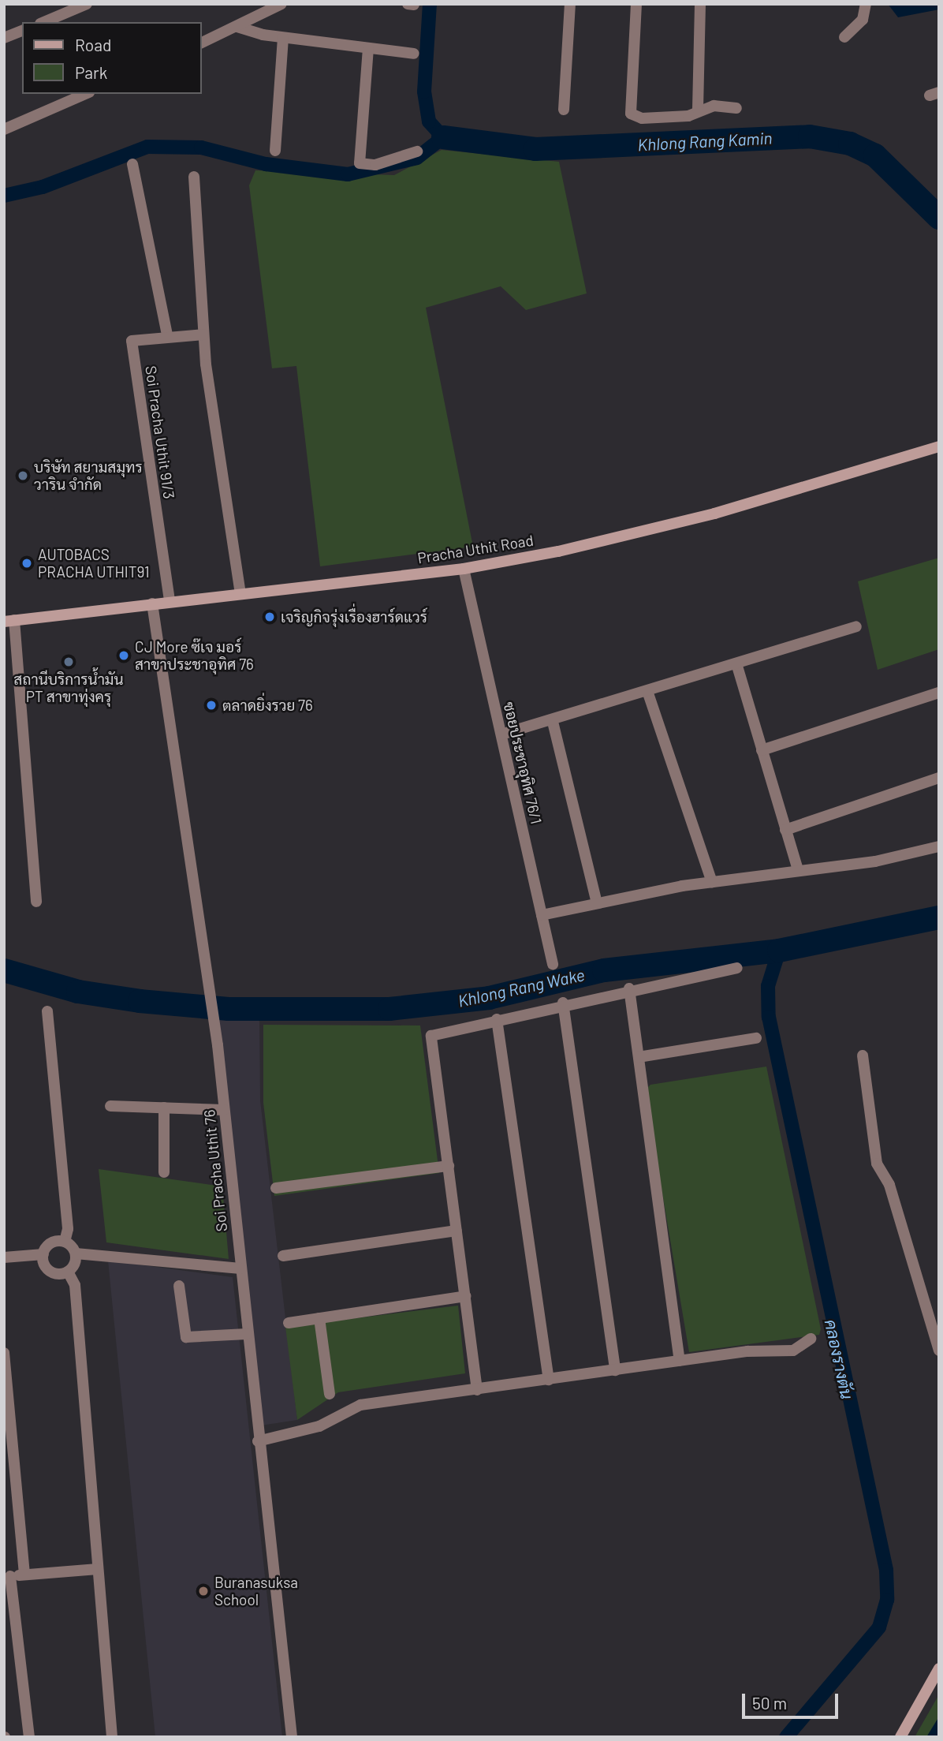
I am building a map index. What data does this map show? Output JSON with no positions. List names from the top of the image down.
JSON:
{
  "streets": {
    "main road": ["Pracha Uthit Road"],
    "street": ["Soi Pracha Uthit 91/3", "ซอยประชาอุทิศ 76/1", "Soi Pracha Uthit 76"]
  },
  "crossings": [
    ["Soi Pracha Uthit 91/3", "Pracha Uthit Road"],
    ["Pracha Uthit Road", "ซอยประชาอุทิศ 76/1"],
    ["Pracha Uthit Road", "Soi Pracha Uthit 76"]
  ],
  "water": ["Khlong Rang Kamin", "Khlong Rang Wake", "คลองรางตัน"],
  "places": [
    "บริษัท สยามสมุทร วาริน จำกัด",
    "AUTOBACS PRACHA UTHIT91",
    "เจริญกิจรุ่งเรื่องฮาร์ดแวร์",
    "CJ More ซ๊เจ มอร์ สาขาประชาอุทิศ 76",
    "สถานีบริการน้ำมัน PT สาขาทุ่งครุ",
    "ตลาดยิ่งรวย 76",
    "Buranasuksa School"
  ],
  "legend": ["Road", "Park"],
  "scale_bar": "50 m"
}
